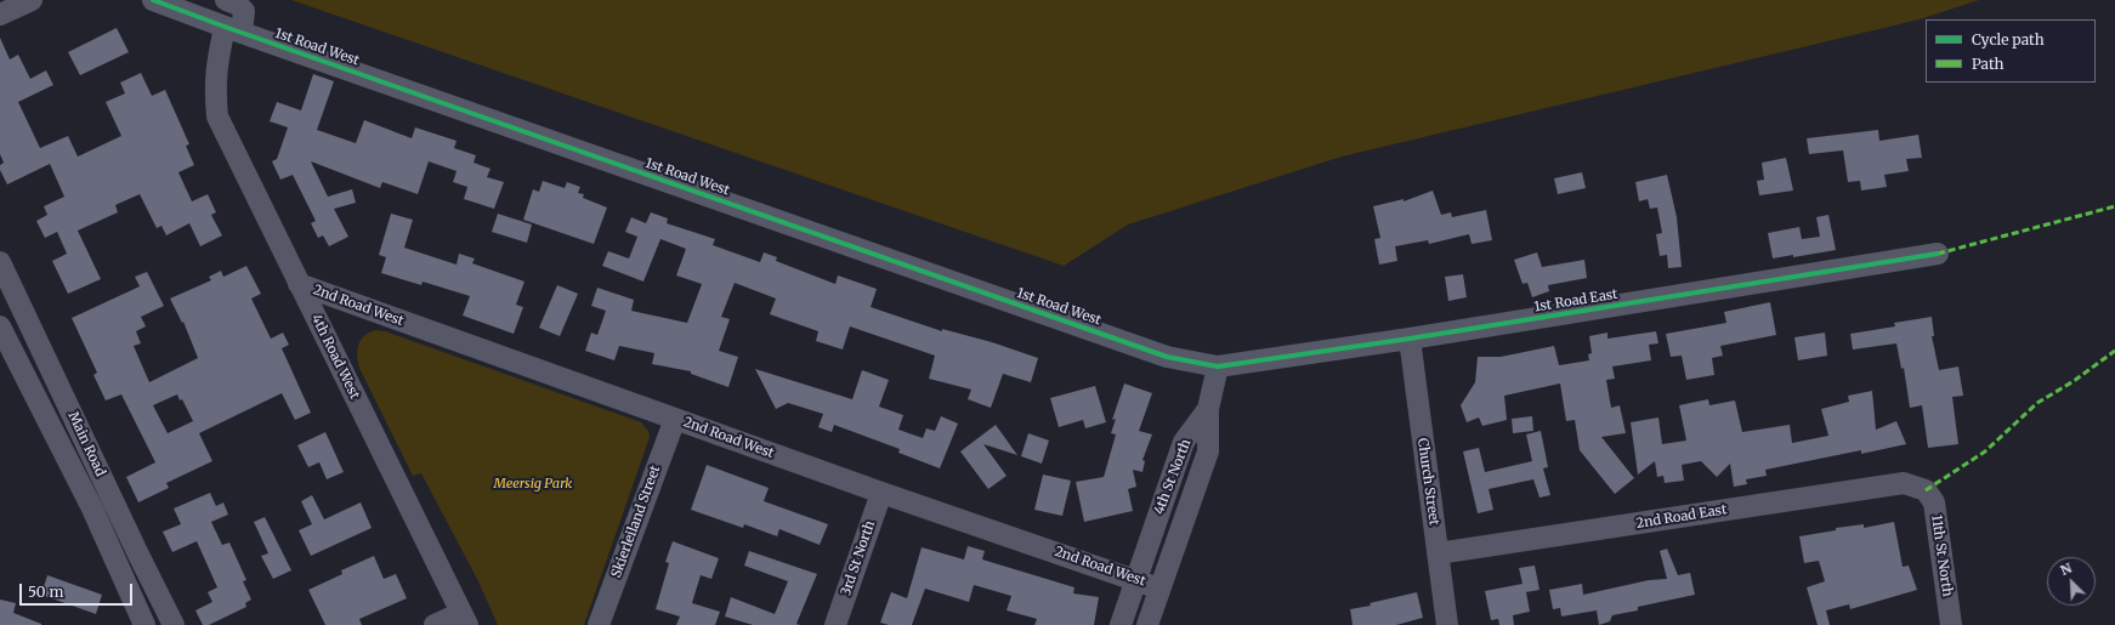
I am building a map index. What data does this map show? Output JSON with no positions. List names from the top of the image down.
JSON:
{
  "streets": {
    "street": [
      "1st Road West",
      "1st Road East",
      "2nd Road West",
      "4th Road West",
      "Main Road",
      "4th St North",
      "Church Street",
      "2nd Road East",
      "Skierleiland Street",
      "11th St North",
      "3rd St North"
    ]
  },
  "crossings": [
    ["1st Road West", "1st Road East"],
    ["1st Road West", "4th Road West"],
    ["1st Road East", "Church Street"],
    ["2nd Road West", "4th Road West"],
    ["2nd Road West", "4th St North"],
    ["2nd Road West", "Skierleiland Street"],
    ["2nd Road West", "3rd St North"],
    ["Church Street", "2nd Road East"],
    ["2nd Road East", "11th St North"]
  ],
  "parks": ["Meersig Park"],
  "legend": ["Cycle path", "Path"],
  "scale_bar": "50 m",
  "north": "top left"
}
